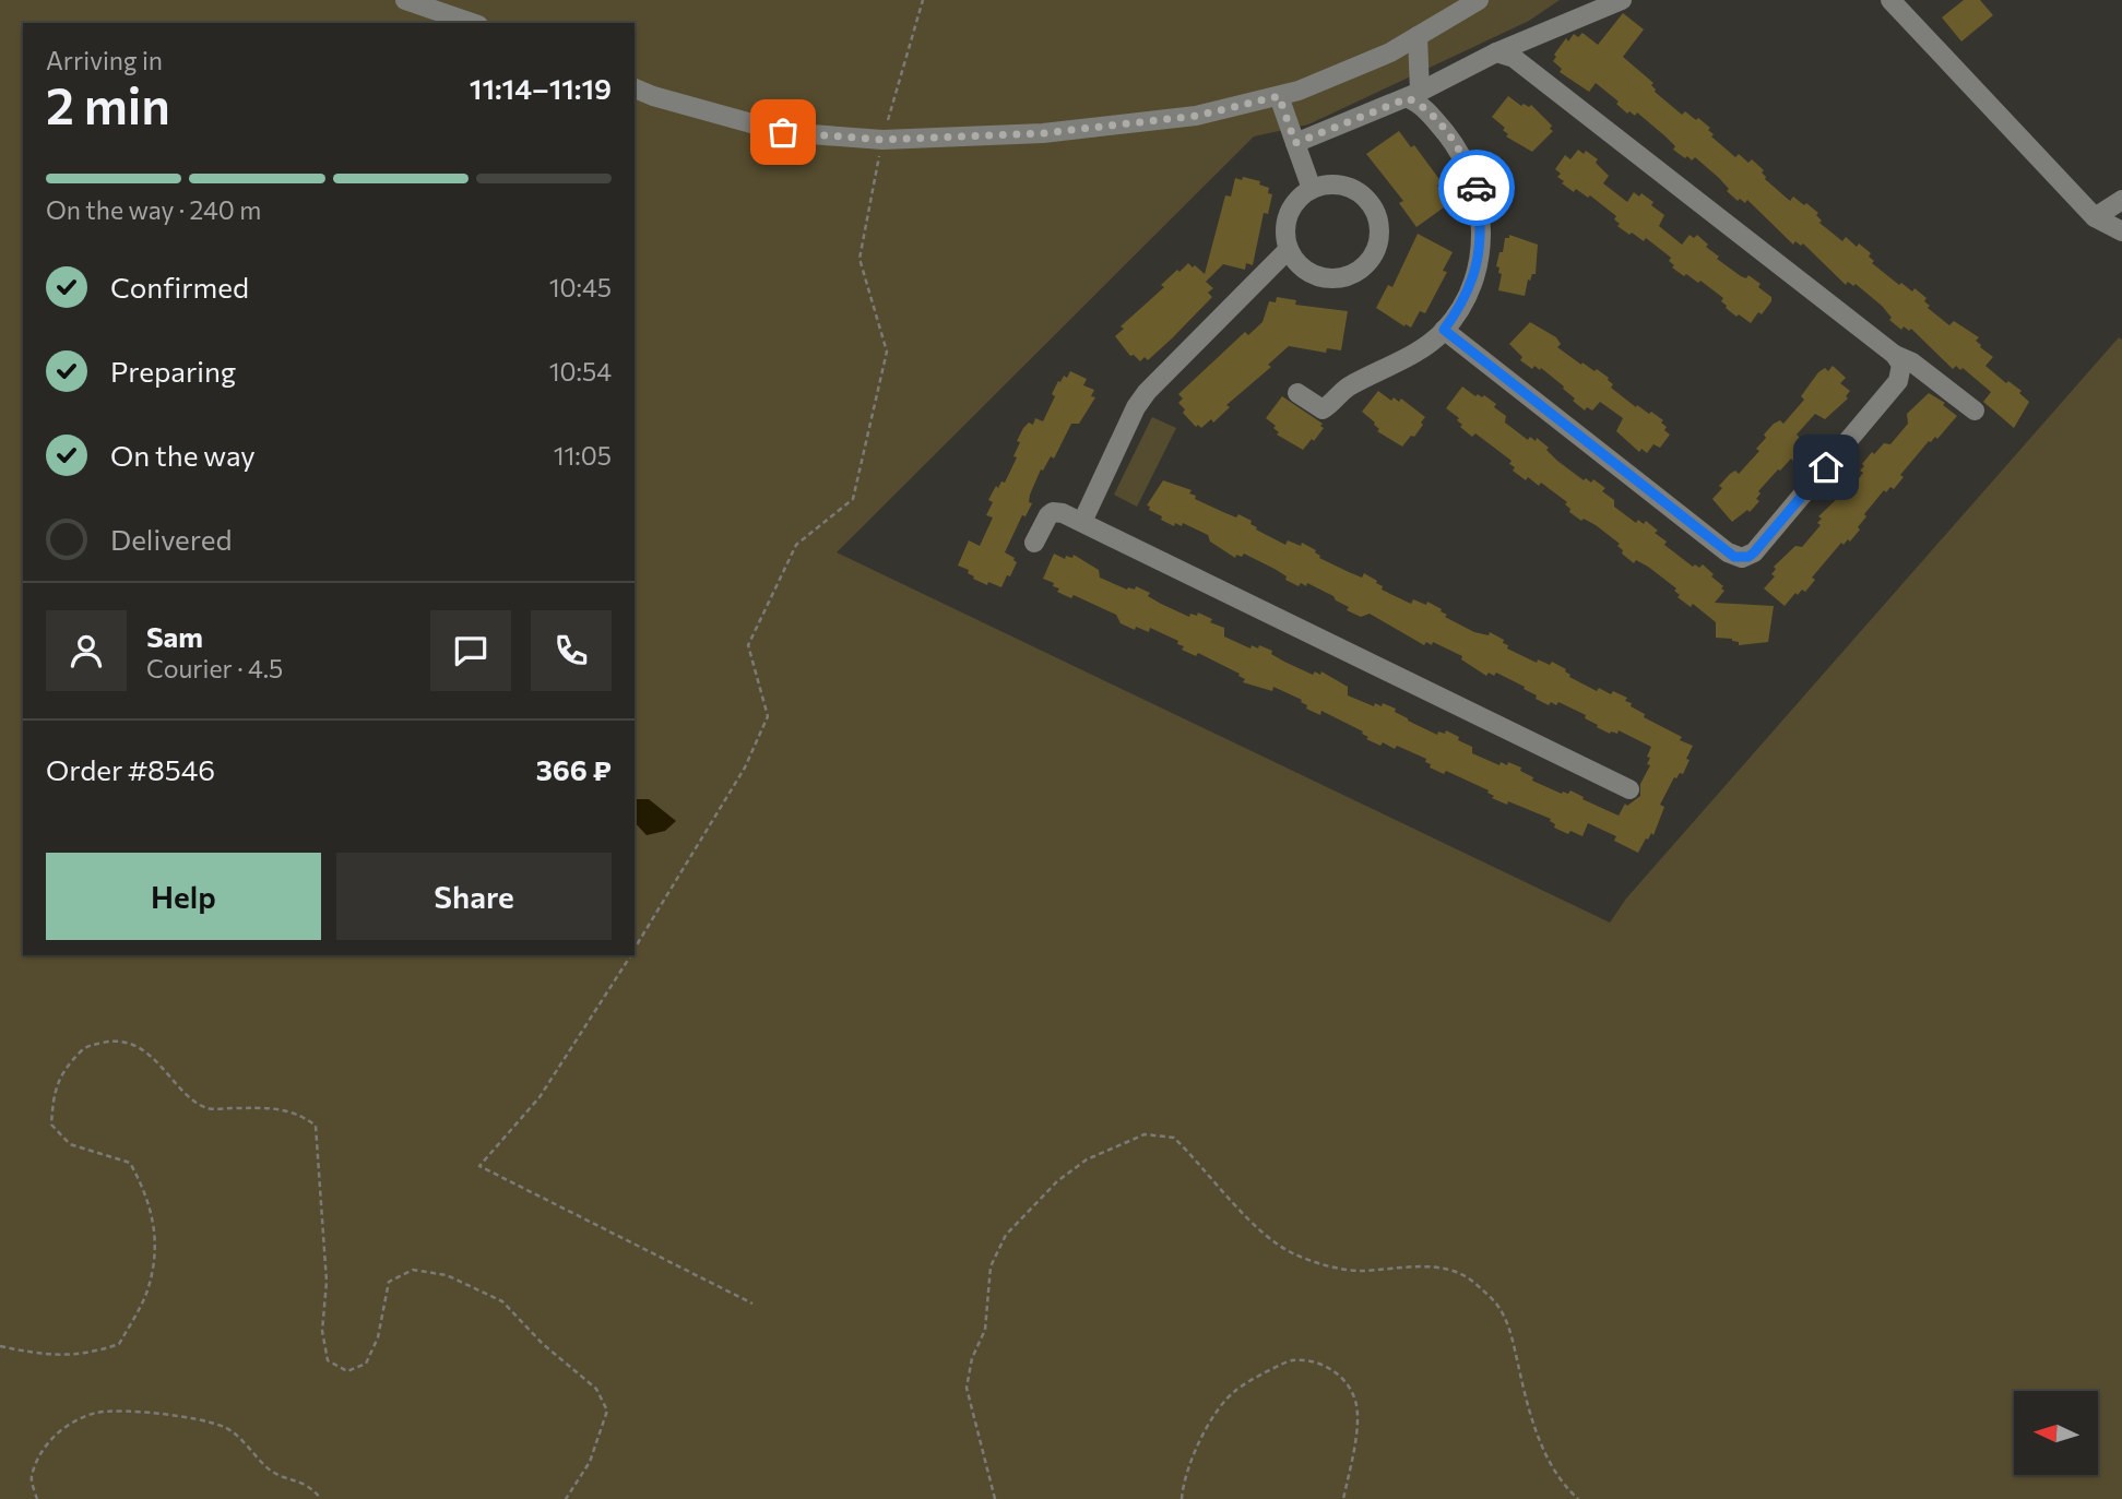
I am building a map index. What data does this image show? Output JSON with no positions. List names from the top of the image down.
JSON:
{
  "north": "left",
  "page": {
    "heading": ["2 min", "Arriving in", "11:14–11:19"],
    "panel": [
      "Sam",
      "Courier · 4.5",
      "Order #8546",
      "366 ₽"
    ],
    "bar": "On the way · 240 m",
    "list": [
      ["Confirmed", "10:45"],
      ["Preparing", "10:54"],
      ["On the way", "11:05"],
      "Delivered"
    ],
    "buttons": ["Help", "Share"]
  }
}
